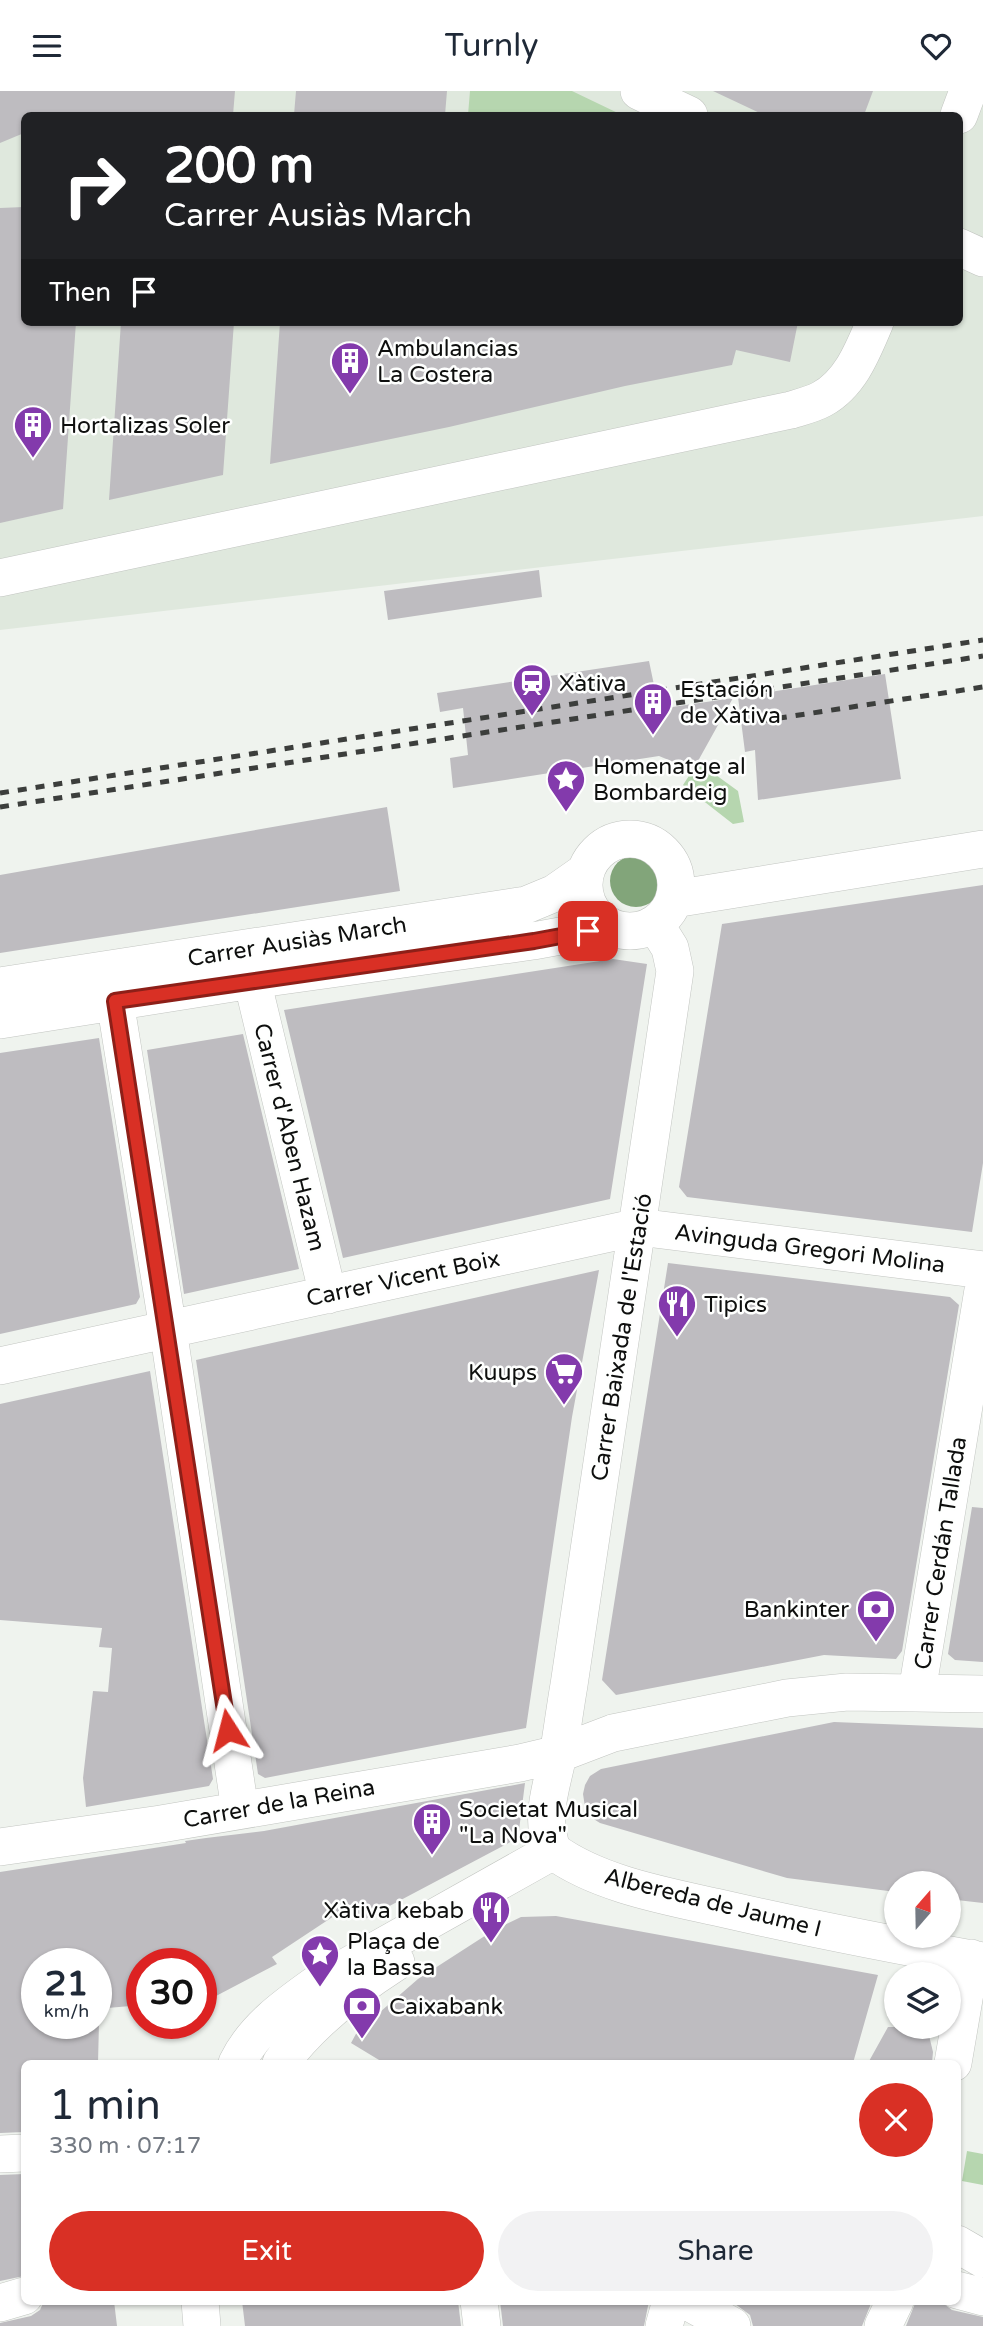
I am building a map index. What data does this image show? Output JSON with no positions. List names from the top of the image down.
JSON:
{
  "streets": {
    "street": [
      "Carrer Ausiàs March",
      "Carrer d'Aben Hazam",
      "Avinguda Gregori Molina",
      "Carrer Vicent Boix",
      "Carrer Baixada de l'Estació",
      "Carrer Cerdán Tallada",
      "Carrer de la Reina",
      "Albereda de Jaume I"
    ]
  },
  "crossings": [
    ["Carrer Ausiàs March", "Carrer d'Aben Hazam"],
    ["Carrer Ausiàs March", "Carrer Baixada de l'Estació"],
    ["Carrer d'Aben Hazam", "Carrer Vicent Boix"],
    ["Avinguda Gregori Molina", "Carrer Vicent Boix"],
    ["Avinguda Gregori Molina", "Carrer Baixada de l'Estació"],
    ["Carrer Vicent Boix", "Carrer Baixada de l'Estació"],
    ["Carrer Baixada de l'Estació", "Carrer de la Reina"],
    ["Carrer Baixada de l'Estació", "Albereda de Jaume I"],
    ["Carrer Cerdán Tallada", "Carrer de la Reina"]
  ],
  "places": {
    "building": [
      "Ambulancias La Costera",
      "Hortalizas Soler",
      "Estación de Xàtiva",
      "Societat Musical \"La Nova\""
    ],
    "station": ["Xàtiva"],
    "place": ["Homenatge al Bombardeig", "Plaça de la Bassa"],
    "restaurant": ["Tipics", "Xàtiva kebab"],
    "supermarket": ["Kuups"],
    "bank": ["Bankinter", "Caixabank"]
  },
  "north": "top",
  "page": {
    "header": "Turnly",
    "turn": ["200 m", "Carrer Ausiàs March"],
    "then": "Then",
    "speed": "21 km/h",
    "limit": "30",
    "heading": ["1 min", "330 m · 07:17"],
    "buttons": ["Exit", "Share"]
  }
}
